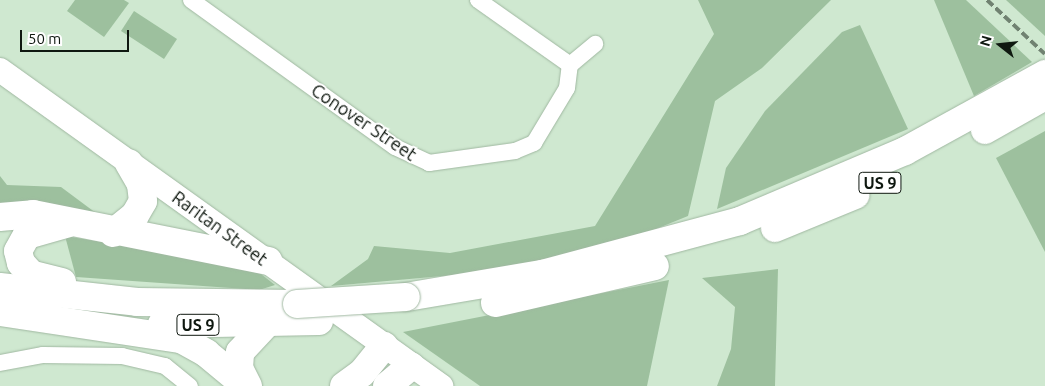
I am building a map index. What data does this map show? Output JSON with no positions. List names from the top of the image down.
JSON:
{
  "streets": {
    "highway": ["US 9"],
    "street": ["Conover Street", "Raritan Street"]
  },
  "scale_bar": "50 m",
  "north": "left"
}
